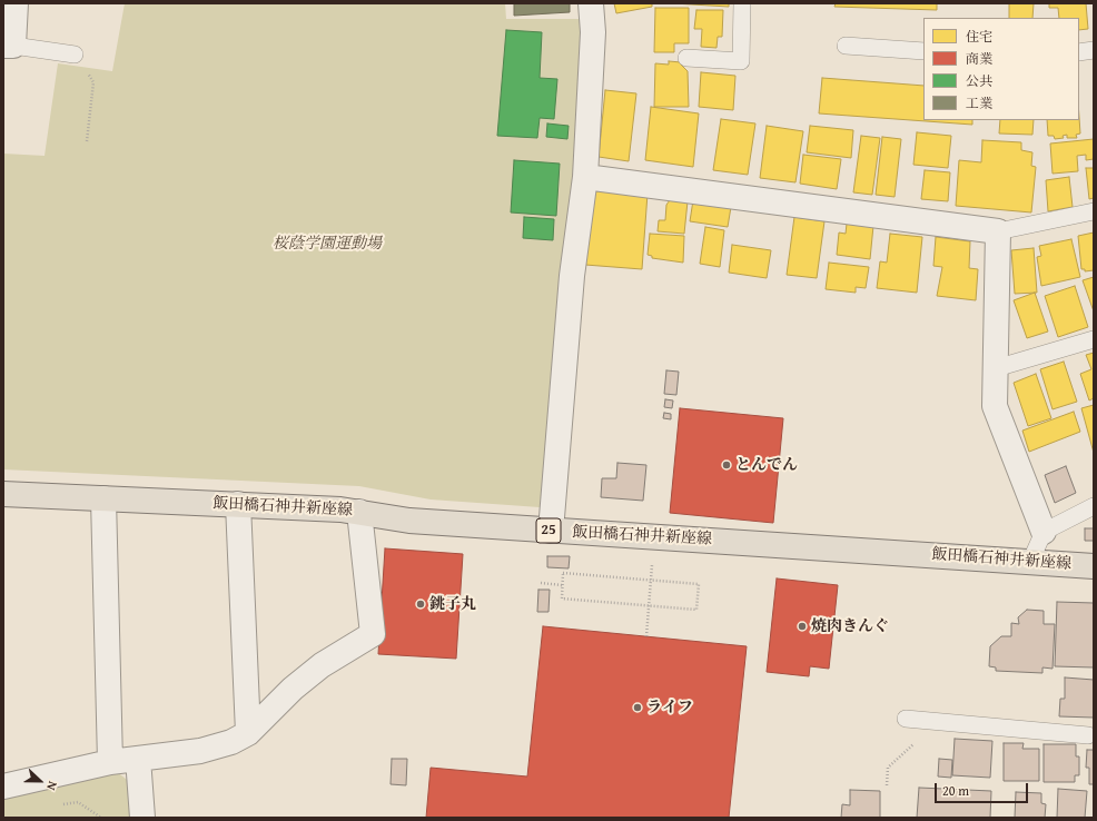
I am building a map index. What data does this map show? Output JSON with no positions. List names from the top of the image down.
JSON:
{
  "streets": {
    "main road": ["飯田橋石神井新座線", "25"]
  },
  "parks": ["桜蔭学園運動場"],
  "places": [
    "とんでん",
    "銚子丸",
    "焼肉きんぐ",
    "ライフ"
  ],
  "legend": [
    "住宅",
    "商業",
    "公共",
    "工業"
  ],
  "scale_bar": "20 m",
  "north": "right"
}
